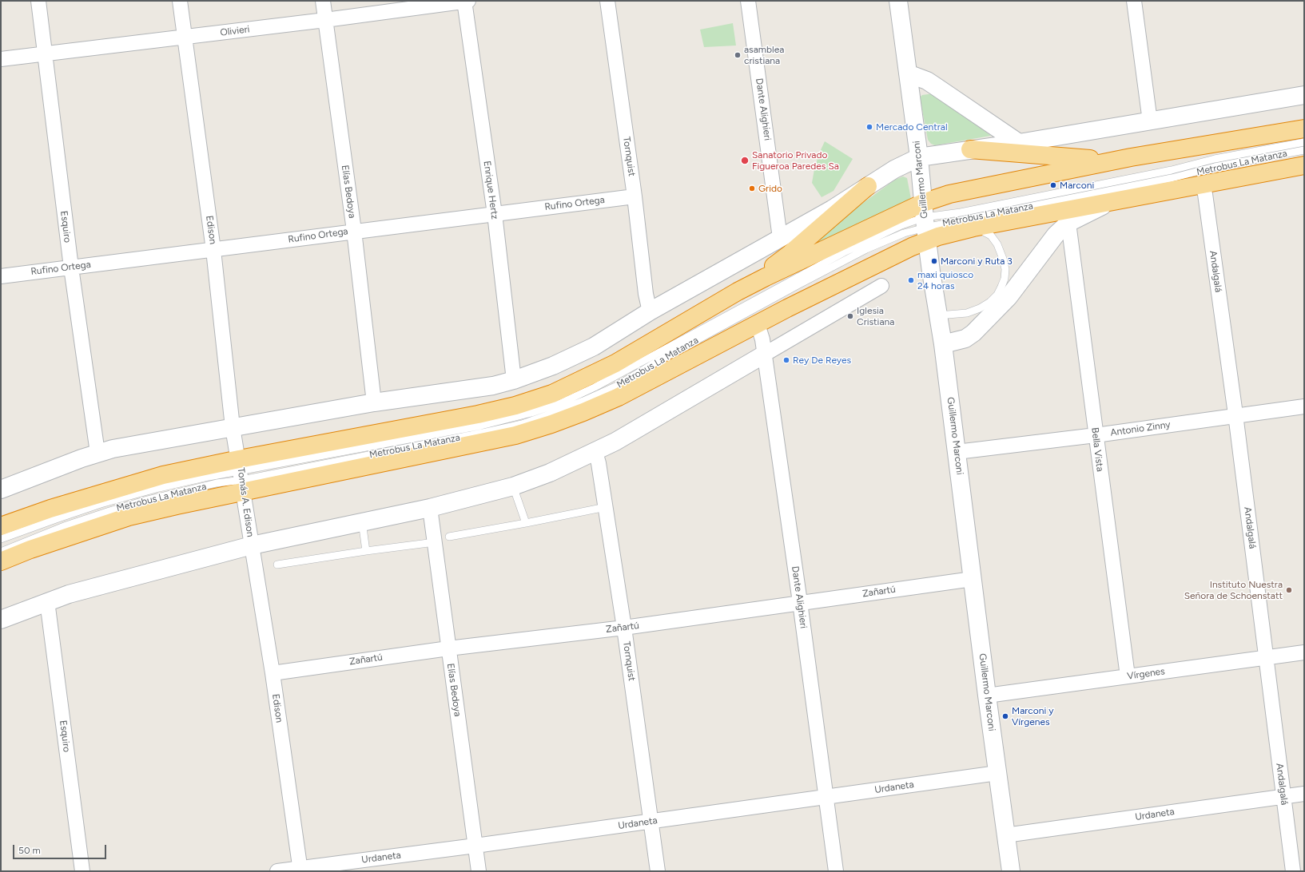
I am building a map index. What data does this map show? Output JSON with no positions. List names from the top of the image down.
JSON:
{
  "streets": {
    "street": [
      "Olivieri",
      "Dante Alighieri",
      "Tornquist",
      "Guillermo Marconi",
      "Enrique Hertz",
      "Elías Bedoya",
      "Rufino Ortega",
      "Esquiro",
      "Edison",
      "Andalgalá",
      "Antonio Zinny",
      "Bella Vista",
      "Tomás A. Edison",
      "Zañartú",
      "Vírgenes",
      "Urdaneta"
    ],
    "lane": ["Metrobus La Matanza"]
  },
  "crossings": [
    ["Olivieri", "Enrique Hertz"],
    ["Olivieri", "Elías Bedoya"],
    ["Olivieri", "Esquiro"],
    ["Olivieri", "Edison"],
    ["Dante Alighieri", "Zañartú"],
    ["Dante Alighieri", "Urdaneta"],
    ["Tornquist", "Rufino Ortega"],
    ["Tornquist", "Zañartú"],
    ["Tornquist", "Urdaneta"],
    ["Metrobus La Matanza", "Guillermo Marconi"],
    ["Metrobus La Matanza", "Edison"],
    ["Metrobus La Matanza", "Tomás A. Edison"],
    ["Guillermo Marconi", "Antonio Zinny"],
    ["Guillermo Marconi", "Zañartú"],
    ["Guillermo Marconi", "Vírgenes"],
    ["Guillermo Marconi", "Urdaneta"],
    ["Enrique Hertz", "Rufino Ortega"],
    ["Elías Bedoya", "Rufino Ortega"],
    ["Elías Bedoya", "Zañartú"],
    ["Elías Bedoya", "Urdaneta"],
    ["Rufino Ortega", "Esquiro"],
    ["Rufino Ortega", "Edison"],
    ["Edison", "Tomás A. Edison"],
    ["Edison", "Zañartú"],
    ["Edison", "Urdaneta"],
    ["Andalgalá", "Antonio Zinny"],
    ["Andalgalá", "Vírgenes"],
    ["Andalgalá", "Urdaneta"],
    ["Antonio Zinny", "Bella Vista"],
    ["Bella Vista", "Vírgenes"]
  ],
  "places": [
    "asamblea cristiana",
    "Mercado Central",
    "Sanatorio Privado Figueroa Paredes Sa",
    "Marconi",
    "Grido",
    "Marconi y Ruta 3",
    "maxi quiosco 24 horas",
    "Iglesia Cristiana",
    "Rey De Reyes",
    "Instituto Nuestra Señora de Schoenstatt",
    "Marconi y Vírgenes"
  ],
  "scale_bar": "50 m"
}
